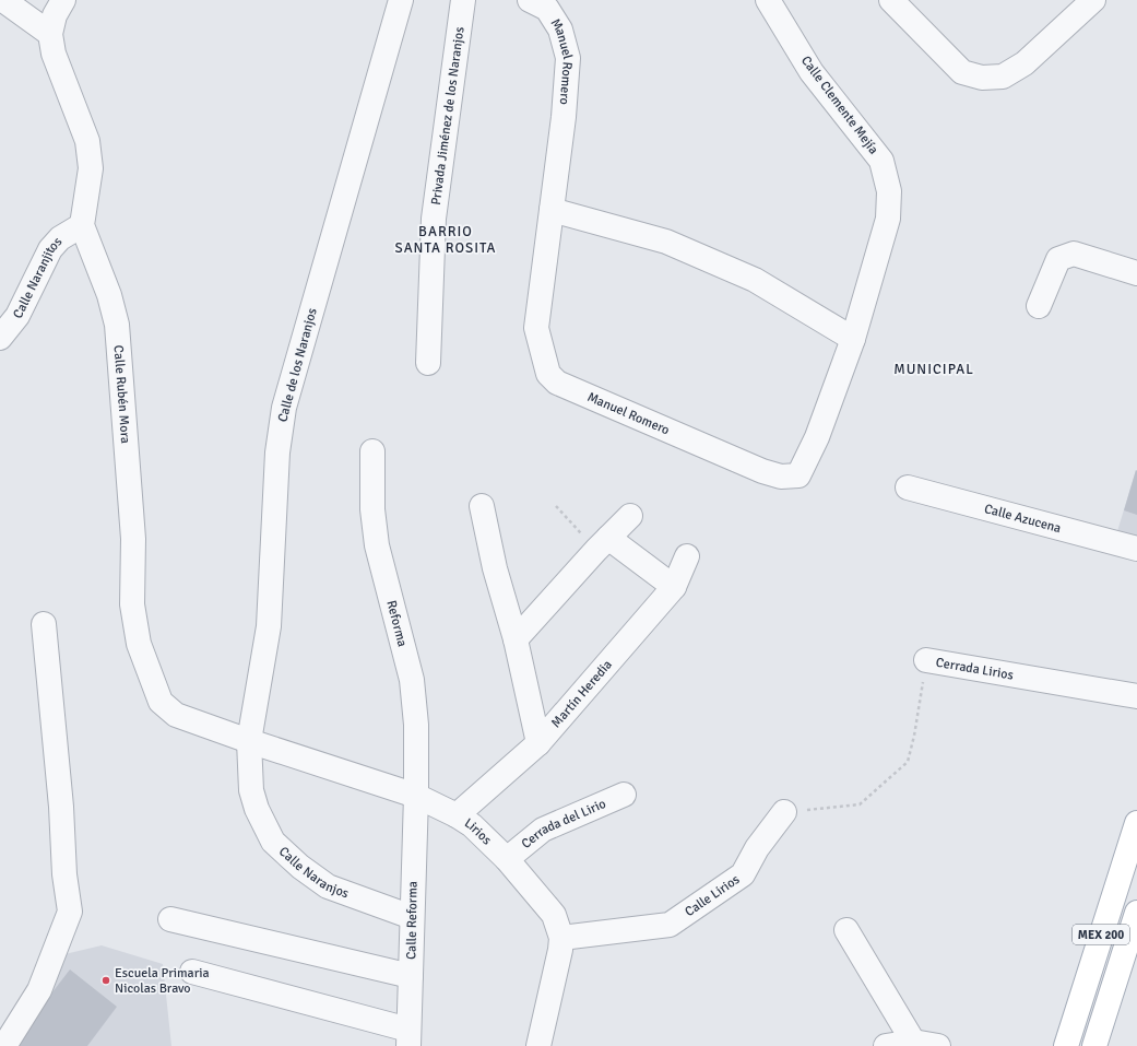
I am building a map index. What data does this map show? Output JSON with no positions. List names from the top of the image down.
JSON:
{
  "streets": {
    "main road": ["MEX 200"],
    "street": [
      "Manuel Romero",
      "Calle Clemente Mejía",
      "Privada Jiménez de los Naranjos",
      "Calle Naranjitos",
      "Calle de los Naranjos",
      "Calle Rubén Mora",
      "Calle Azucena",
      "Reforma",
      "Cerrada Lirios",
      "Martín Heredia",
      "Cerrada del Lirio",
      "Lirios",
      "Calle Naranjos",
      "Calle Lirios",
      "Calle Reforma"
    ]
  },
  "crossings": [
    ["Manuel Romero", "Calle Clemente Mejía"],
    ["Calle Naranjitos", "Calle Rubén Mora"],
    ["Calle de los Naranjos", "Calle Rubén Mora"],
    ["Calle de los Naranjos", "Lirios"],
    ["Calle de los Naranjos", "Calle Naranjos"],
    ["Calle Rubén Mora", "Lirios"],
    ["Reforma", "Lirios"],
    ["Reforma", "Calle Reforma"],
    ["Cerrada Lirios", "Calle Lirios"],
    ["Martín Heredia", "Lirios"],
    ["Cerrada del Lirio", "Lirios"],
    ["Lirios", "Calle Lirios"],
    ["Lirios", "Calle Reforma"],
    ["Calle Naranjos", "Calle Reforma"]
  ],
  "districts": ["BARRIO SANTA ROSITA", "MUNICIPAL"],
  "places": ["Escuela Primaria Nicolas Bravo"]
}
